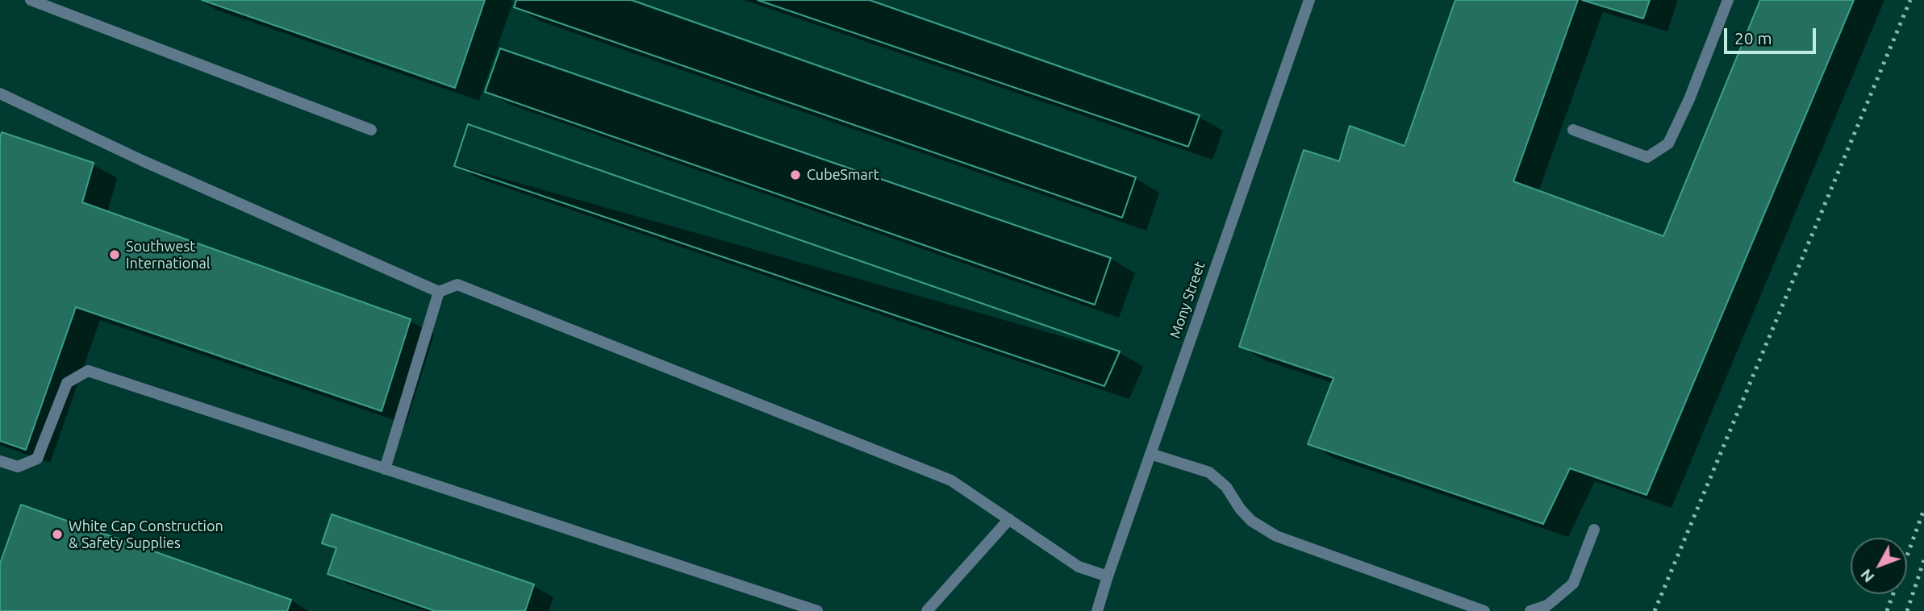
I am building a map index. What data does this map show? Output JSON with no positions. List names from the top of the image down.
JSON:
{
  "streets": {
    "street": ["Mony Street"]
  },
  "places": ["CubeSmart", "Southwest International", "White Cap Construction & Safety Supplies"],
  "scale_bar": "20 m",
  "north": "bottom left"
}
